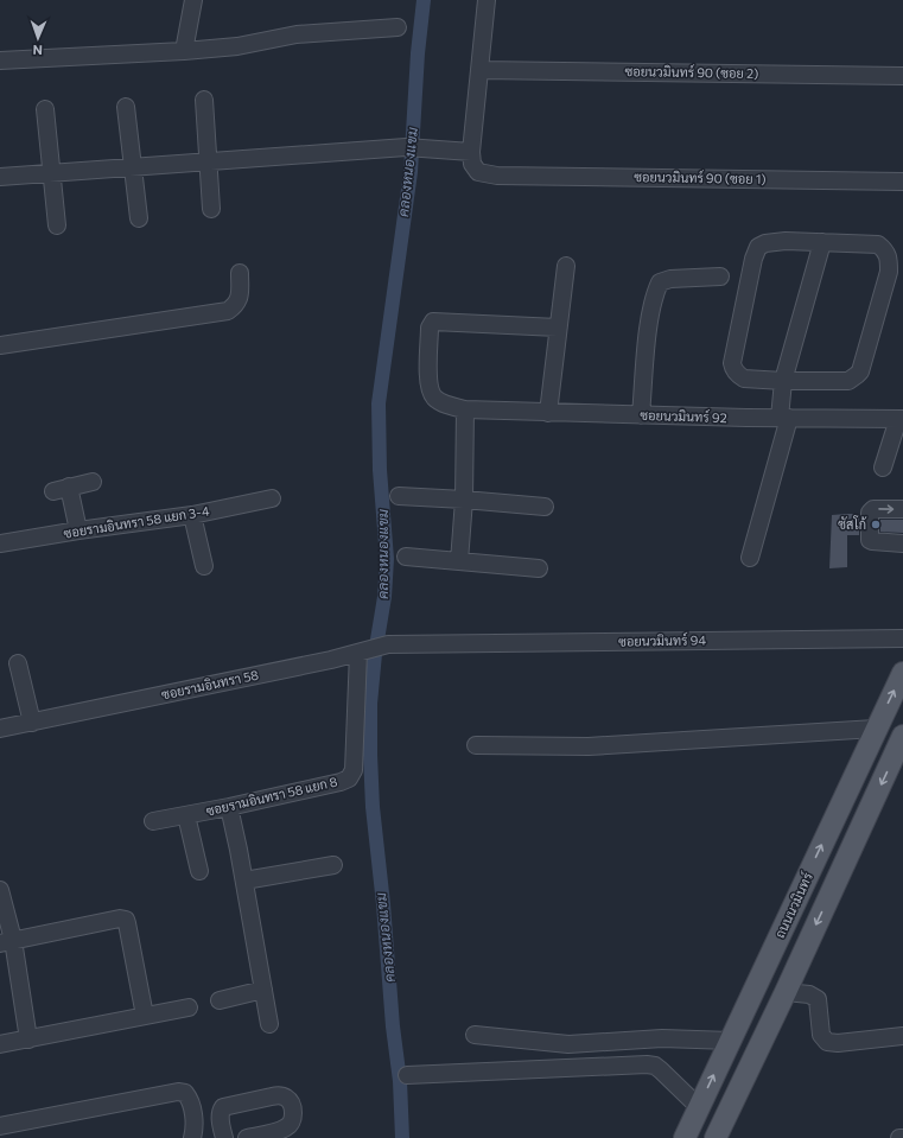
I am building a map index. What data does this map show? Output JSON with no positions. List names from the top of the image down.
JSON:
{
  "streets": {
    "main road": ["ถนนนวมินทร์"],
    "street": [
      "ซอยนวมินทร์ 90 (ซอย 2)",
      "ซอยนวมินทร์ 90 (ซอย 1)",
      "ซอยนวมินทร์ 92",
      "ซอยรามอินทรา 58 แยก 3-4",
      "ซอยนวมินทร์ 94",
      "ซอยรามอินทรา 58",
      "ซอยรามอินทรา 58 แยก 8"
    ]
  },
  "crossings": [
    ["ซอยนวมินทร์ 94", "ซอยรามอินทรา 58"],
    ["ซอยรามอินทรา 58", "ซอยรามอินทรา 58 แยก 8"]
  ],
  "water": ["คลองหนองแขม"],
  "places": ["ซัสโก้"],
  "north": "bottom"
}
